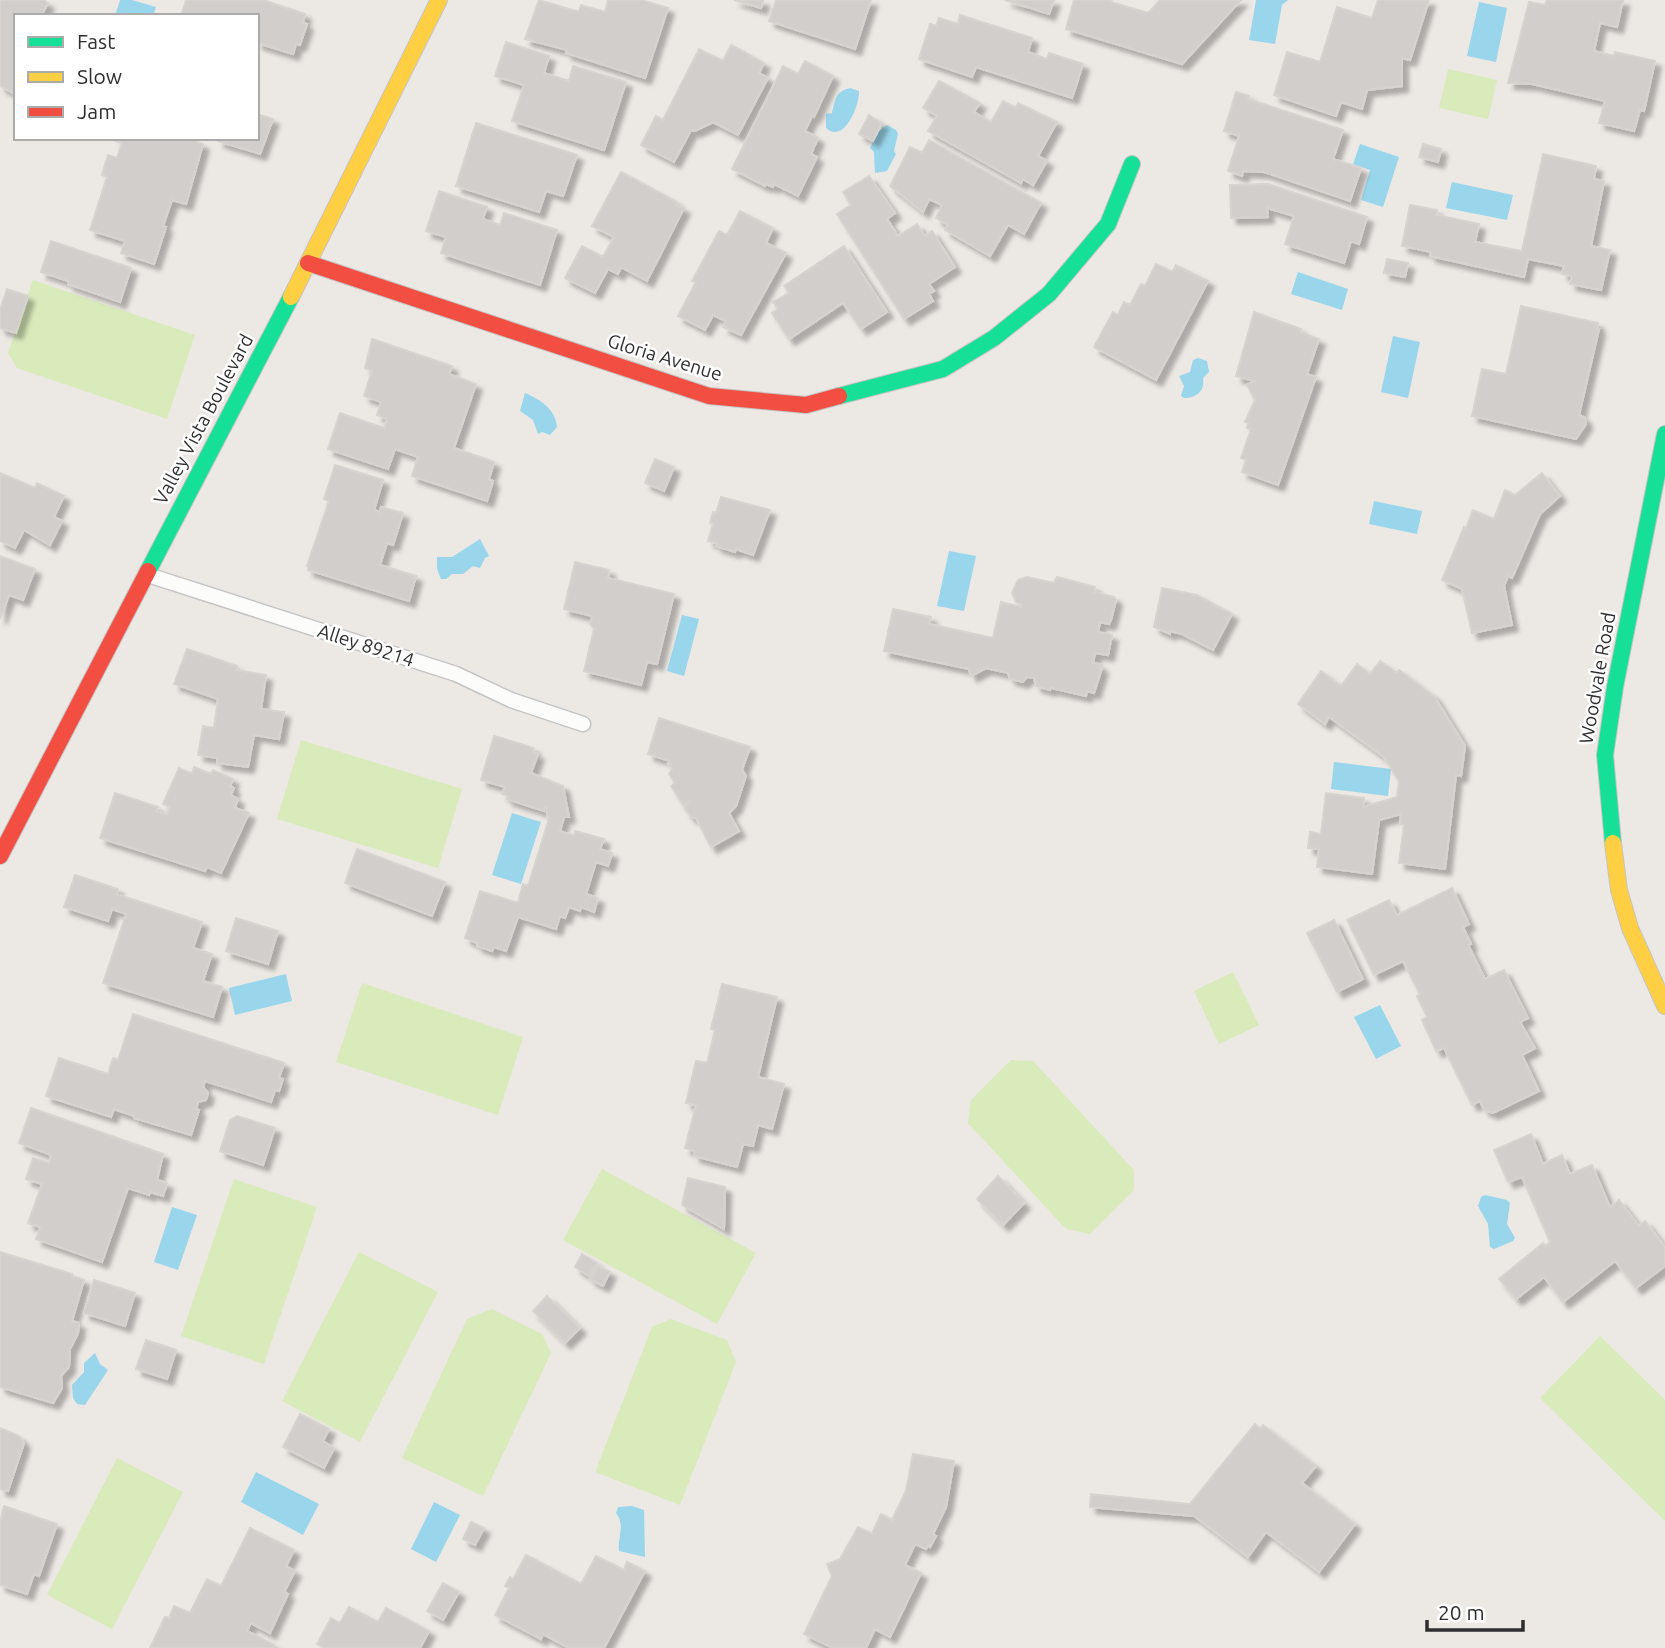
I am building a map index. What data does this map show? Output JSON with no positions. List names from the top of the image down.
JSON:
{
  "streets": {
    "street": ["Gloria Avenue", "Valley Vista Boulevard", "Woodvale Road"],
    "lane": ["Alley 89214"]
  },
  "crossings": [
    ["Gloria Avenue", "Valley Vista Boulevard"],
    ["Valley Vista Boulevard", "Alley 89214"]
  ],
  "legend": ["Fast", "Slow", "Jam"],
  "scale_bar": "20 m"
}
